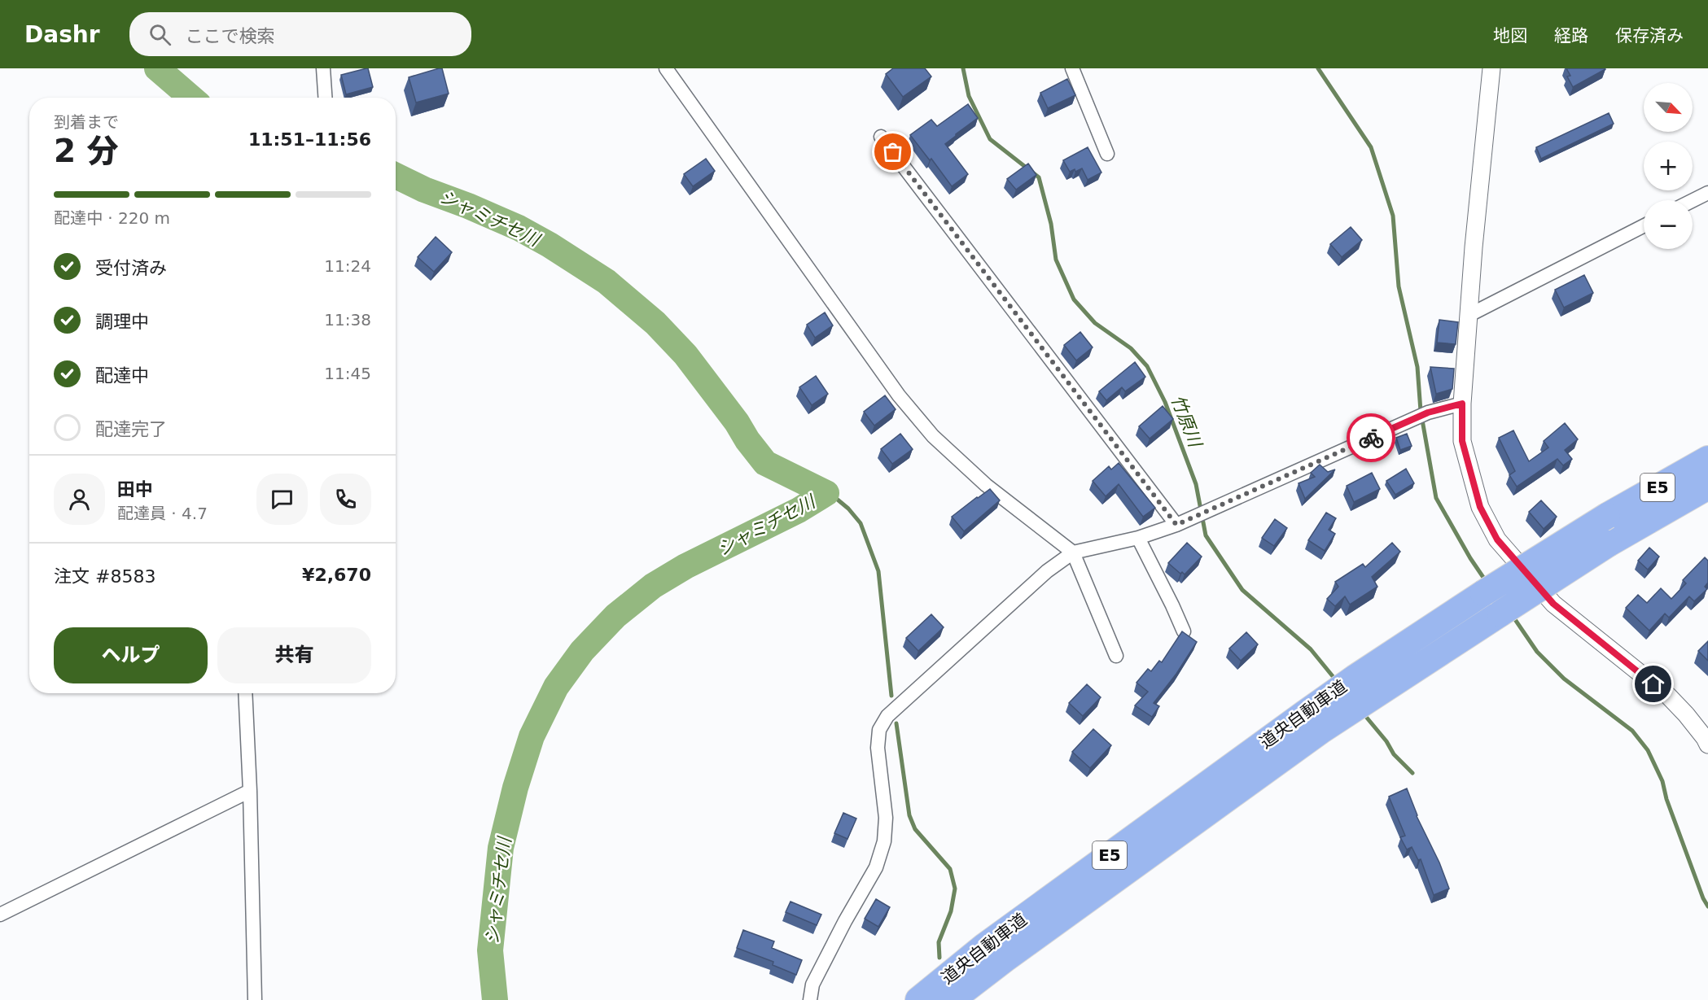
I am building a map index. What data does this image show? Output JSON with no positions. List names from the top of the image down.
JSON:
{
  "streets": {
    "highway": ["E5", "道央自動車道"]
  },
  "water": ["シャミチセ川", "竹原川"],
  "north": "bottom right",
  "page": {
    "header": "Dashr",
    "search": "ここで検索",
    "nav": ["地図", "経路", "保存済み"],
    "map_buttons": ["+", "−"],
    "heading": ["2 分", "到着まで", "11:51–11:56"],
    "panel": [
      "田中",
      "配達員 · 4.7",
      "注文 #8583",
      "¥2,670"
    ],
    "bar": "配達中 · 220 m",
    "list": [
      ["受付済み", "11:24"],
      ["調理中", "11:38"],
      ["配達中", "11:45"],
      "配達完了"
    ],
    "buttons": ["ヘルプ", "共有"]
  }
}
